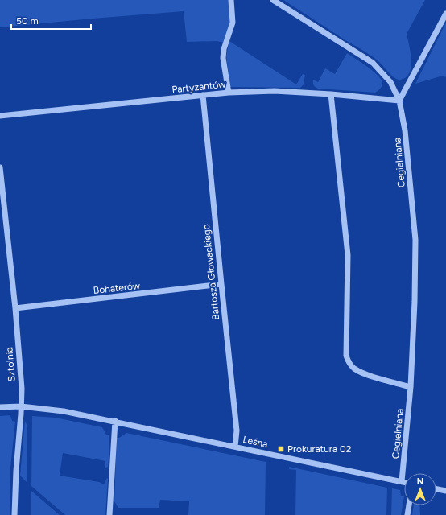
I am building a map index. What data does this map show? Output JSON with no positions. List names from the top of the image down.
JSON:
{
  "streets": {
    "street": [
      "Partyzantów",
      "Cegielniana",
      "Bartosza Głowackiego",
      "Bohaterów",
      "Sztolnia",
      "Leśna"
    ]
  },
  "crossings": [
    ["Partyzantów", "Cegielniana"],
    ["Partyzantów", "Bartosza Głowackiego"],
    ["Cegielniana", "Leśna"],
    ["Bartosza Głowackiego", "Bohaterów"],
    ["Bartosza Głowackiego", "Leśna"],
    ["Bohaterów", "Sztolnia"],
    ["Sztolnia", "Leśna"]
  ],
  "places": {
    "transit": ["Prokuratura 02"]
  },
  "scale_bar": "50 m",
  "north": "top"
}
